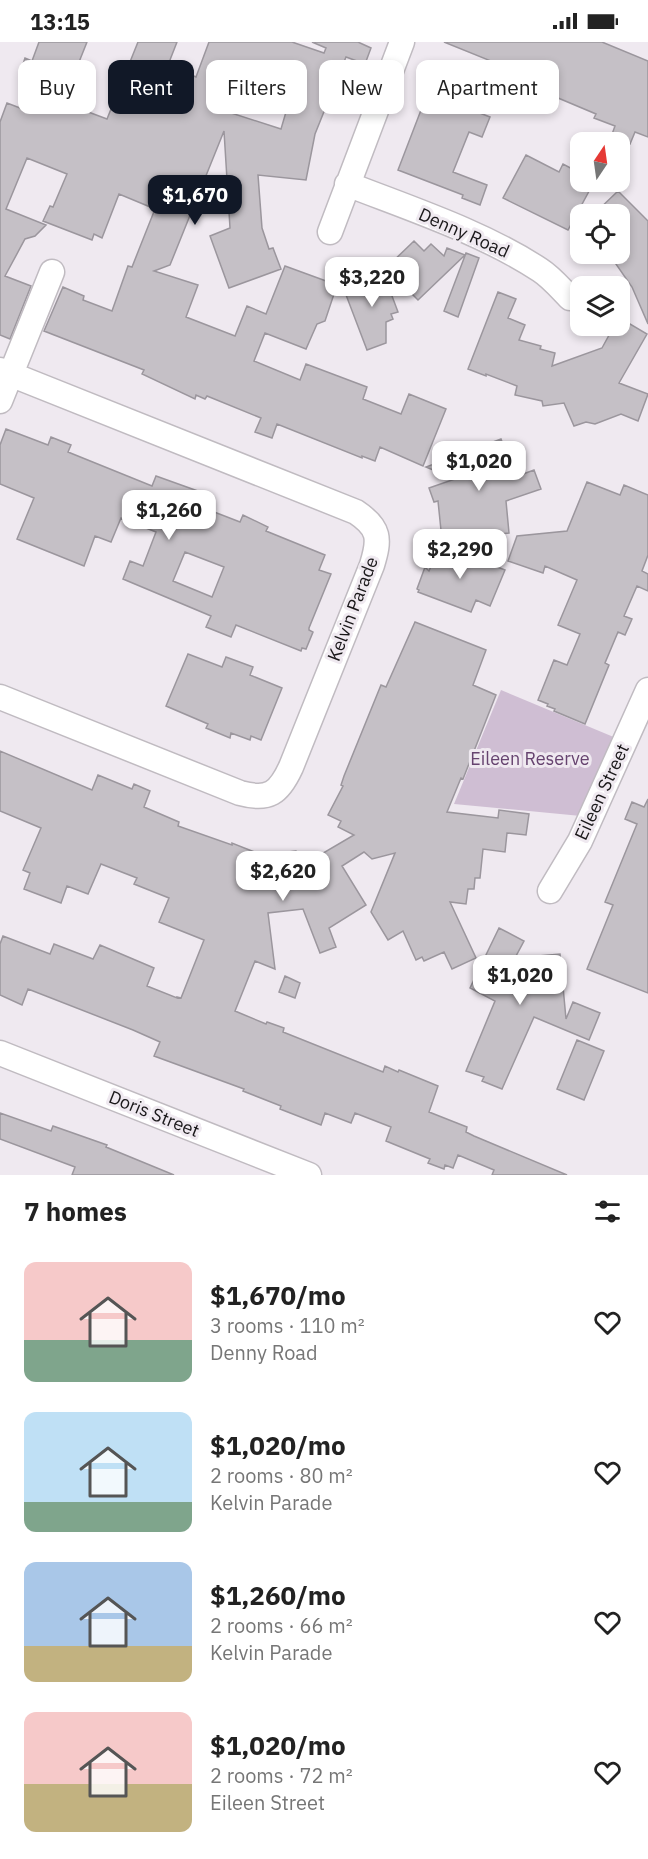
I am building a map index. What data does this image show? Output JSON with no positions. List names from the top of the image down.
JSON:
{
  "streets": {
    "street": [
      "Denny Road",
      "Kelvin Parade",
      "Eileen Street",
      "Doris Street"
    ]
  },
  "parks": ["Eileen Reserve"],
  "north": "top",
  "page": {
    "status": "13:15",
    "chip": [
      "Buy",
      "Rent",
      "Filters",
      "New",
      "Apartment"
    ],
    "price": [
      "$1,670",
      "$3,220",
      "$1,020",
      "$1,260",
      "$2,290",
      "$2,620",
      "$1,020"
    ],
    "heading": "7 homes",
    "list": [
      {
        "name": "$1,670/mo",
        "note": "3 rooms · 110 m² · Denny Road"
      },
      {
        "name": "$1,020/mo",
        "note": "2 rooms · 80 m² · Kelvin Parade"
      },
      {
        "name": "$1,260/mo",
        "note": "2 rooms · 66 m² · Kelvin Parade"
      },
      {
        "name": "$1,020/mo",
        "note": "2 rooms · 72 m² · Eileen Street"
      }
    ]
  }
}
